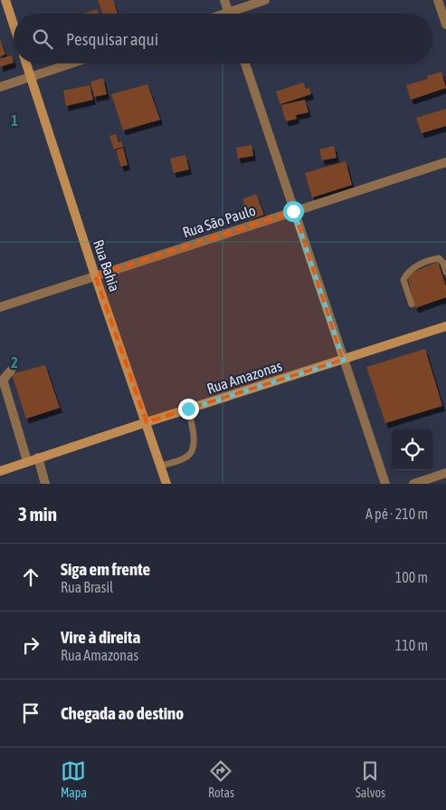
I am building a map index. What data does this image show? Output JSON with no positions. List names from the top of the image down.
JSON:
{
  "streets": {
    "main road": ["Rua Bahia", "Rua Amazonas"],
    "street": ["Rua São Paulo"]
  },
  "crossings": [
    ["Rua São Paulo", "Rua Bahia"],
    ["Rua Bahia", "Rua Amazonas"]
  ],
  "page": {
    "search": "Pesquisar aqui",
    "heading": ["3 min", "A pé · 210 m"],
    "list": [
      ["Siga em frente", "Rua Brasil", "100 m"],
      ["Vire à direita", "Rua Amazonas", "110 m"],
      "Chegada ao destino"
    ],
    "nav": ["Mapa", "Rotas", "Salvos"]
  },
  "grid": {
    "rows": ["1", "2"]
  }
}
